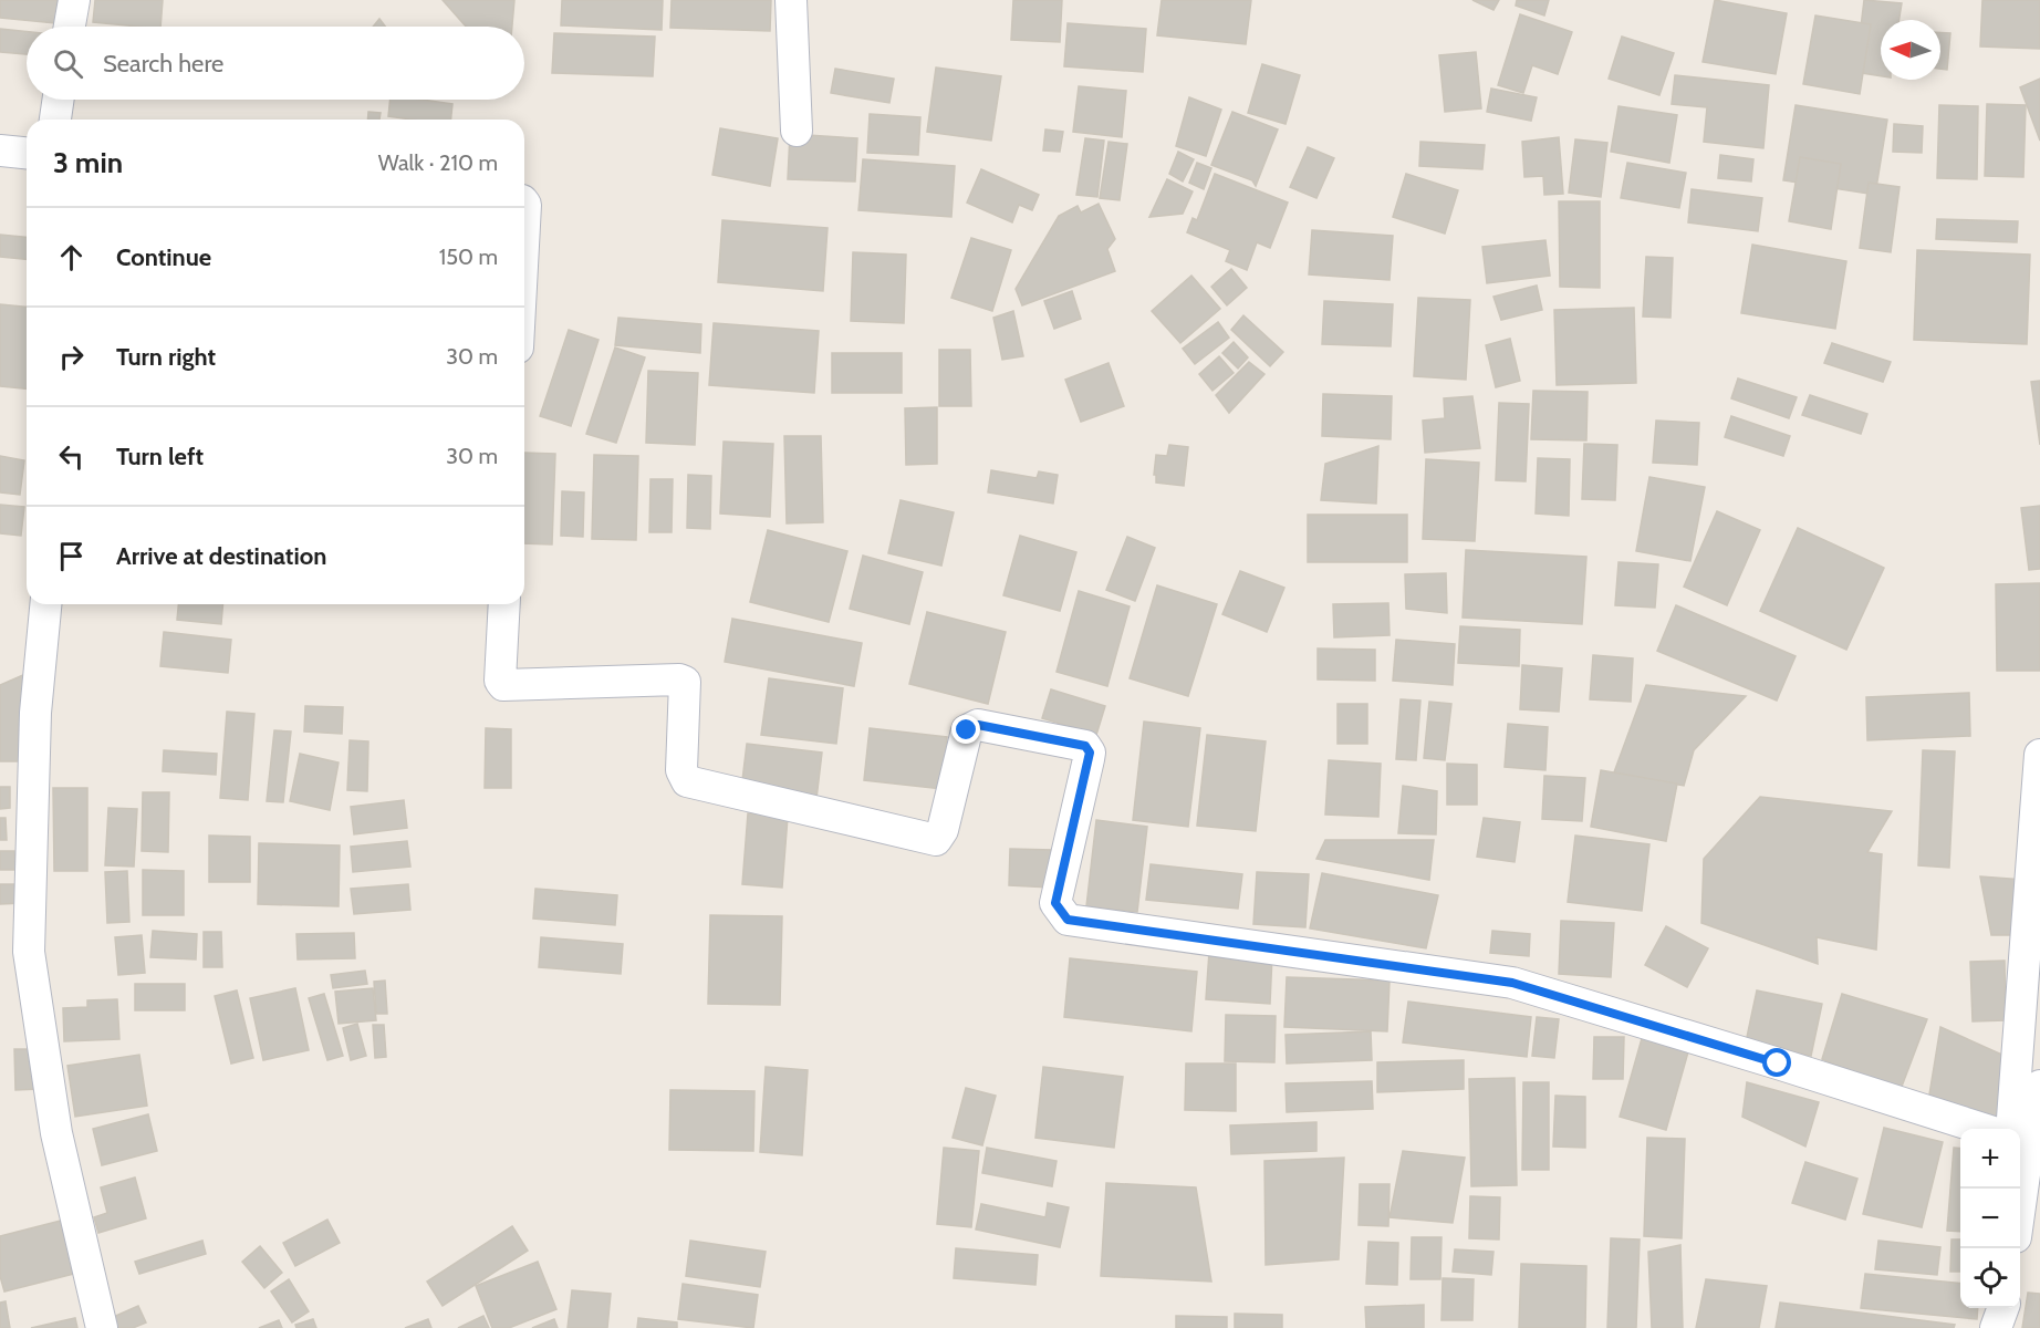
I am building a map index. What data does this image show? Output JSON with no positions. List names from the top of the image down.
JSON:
{
  "north": "left",
  "page": {
    "search": "Search here",
    "heading": ["3 min", "Walk · 210 m"],
    "list": [
      ["Continue", "150 m"],
      ["Turn right", "30 m"],
      ["Turn left", "30 m"],
      "Arrive at destination"
    ],
    "map_buttons": ["+", "−"]
  }
}
